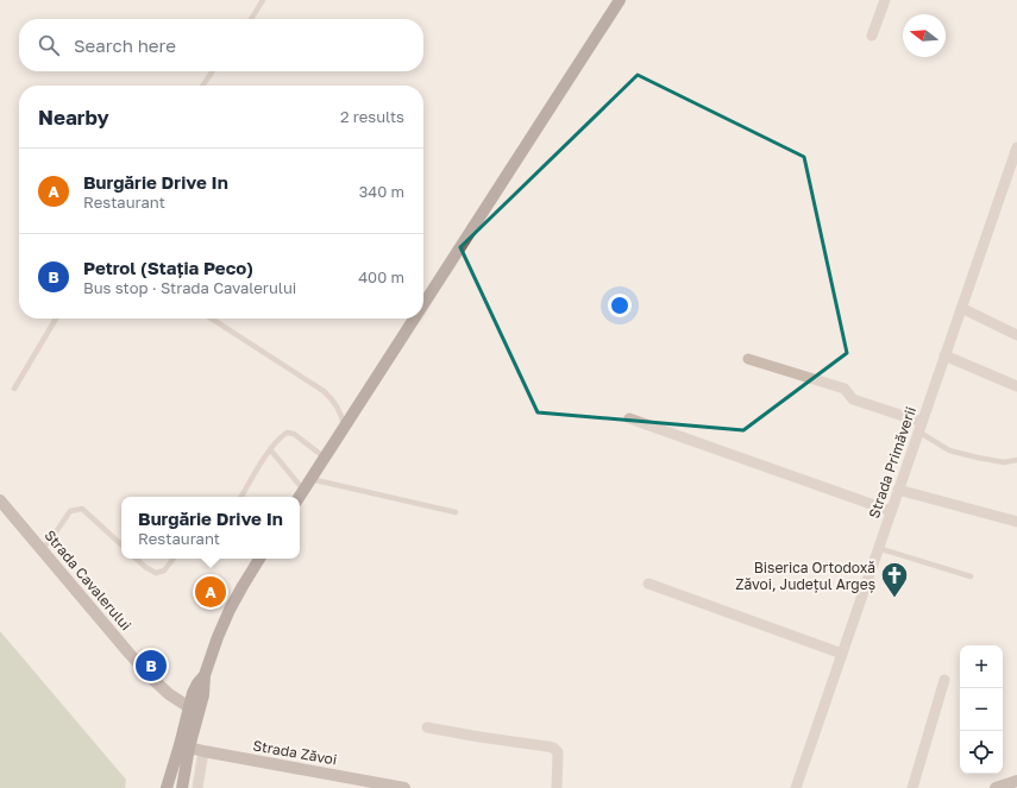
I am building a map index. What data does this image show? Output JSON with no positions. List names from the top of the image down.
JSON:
{
  "streets": {
    "main road": ["Strada Cavalerului", "Strada Zăvoi"],
    "street": ["Strada Primăverii"]
  },
  "places": {
    "church": ["Biserica Ortodoxă Zăvoi, Județul Argeș"]
  },
  "north": "left",
  "page": {
    "search": "Search here",
    "heading": ["Nearby", "2 results"],
    "list": [
      {
        "mark": "A",
        "name": "Burgărie Drive In",
        "note": "Restaurant",
        "value": "340 m"
      },
      {
        "mark": "B",
        "name": "Petrol (Stația Peco)",
        "note": "Bus stop · Strada Cavalerului",
        "value": "400 m"
      }
    ],
    "popup": ["Burgărie Drive In", "Restaurant"],
    "pins": ["A", "B"],
    "map_buttons": ["+", "−"]
  }
}
